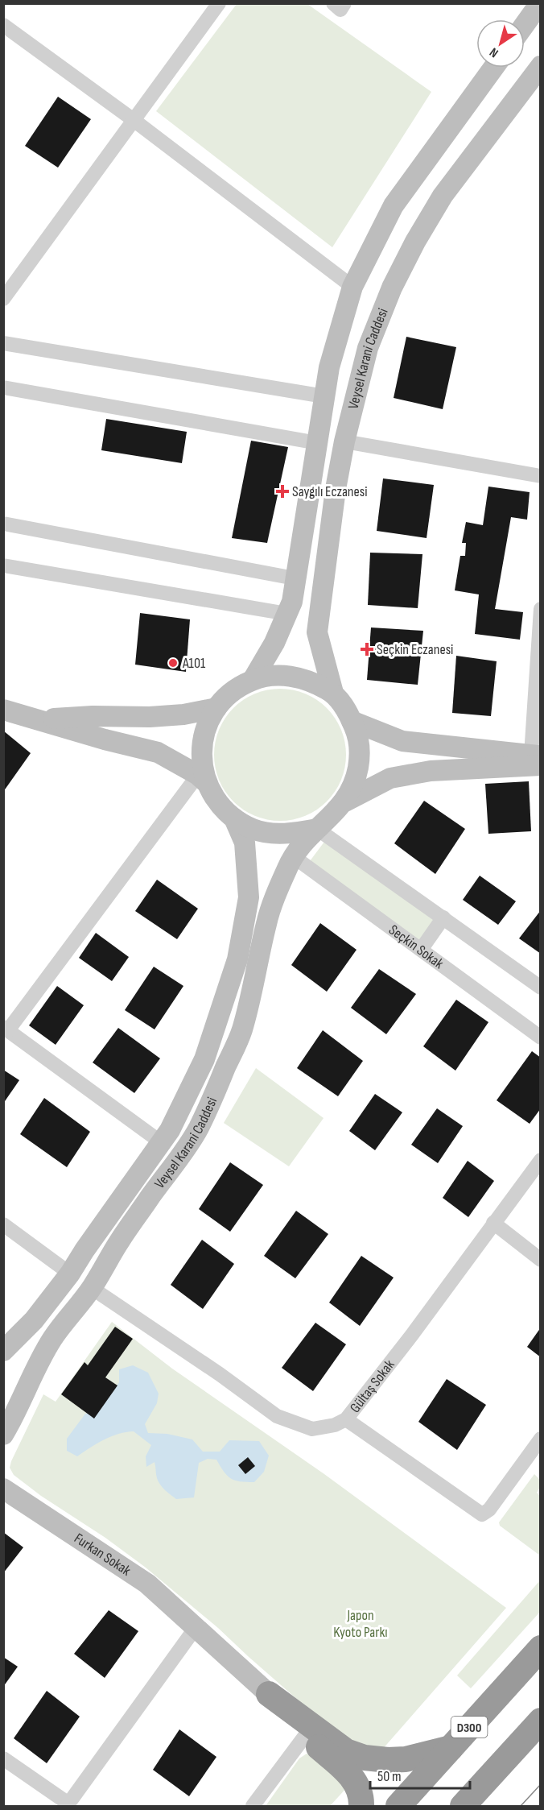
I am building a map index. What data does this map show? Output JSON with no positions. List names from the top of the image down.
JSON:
{
  "streets": {
    "highway": ["D300"],
    "main road": ["Veysel Karani Caddesi", "Furkan Sokak"],
    "street": ["Seçkin Sokak", "Gültaş Sokak"]
  },
  "crossings": [
    ["Veysel Karani Caddesi", "Seçkin Sokak"],
    ["Veysel Karani Caddesi", "Gültaş Sokak"]
  ],
  "parks": ["Japon Kyoto Parkı"],
  "places": {
    "health": ["Saygılı Eczanesi", "Seçkin Eczanesi"],
    "other": ["A101"]
  },
  "scale_bar": "50 m",
  "north": "bottom left"
}
